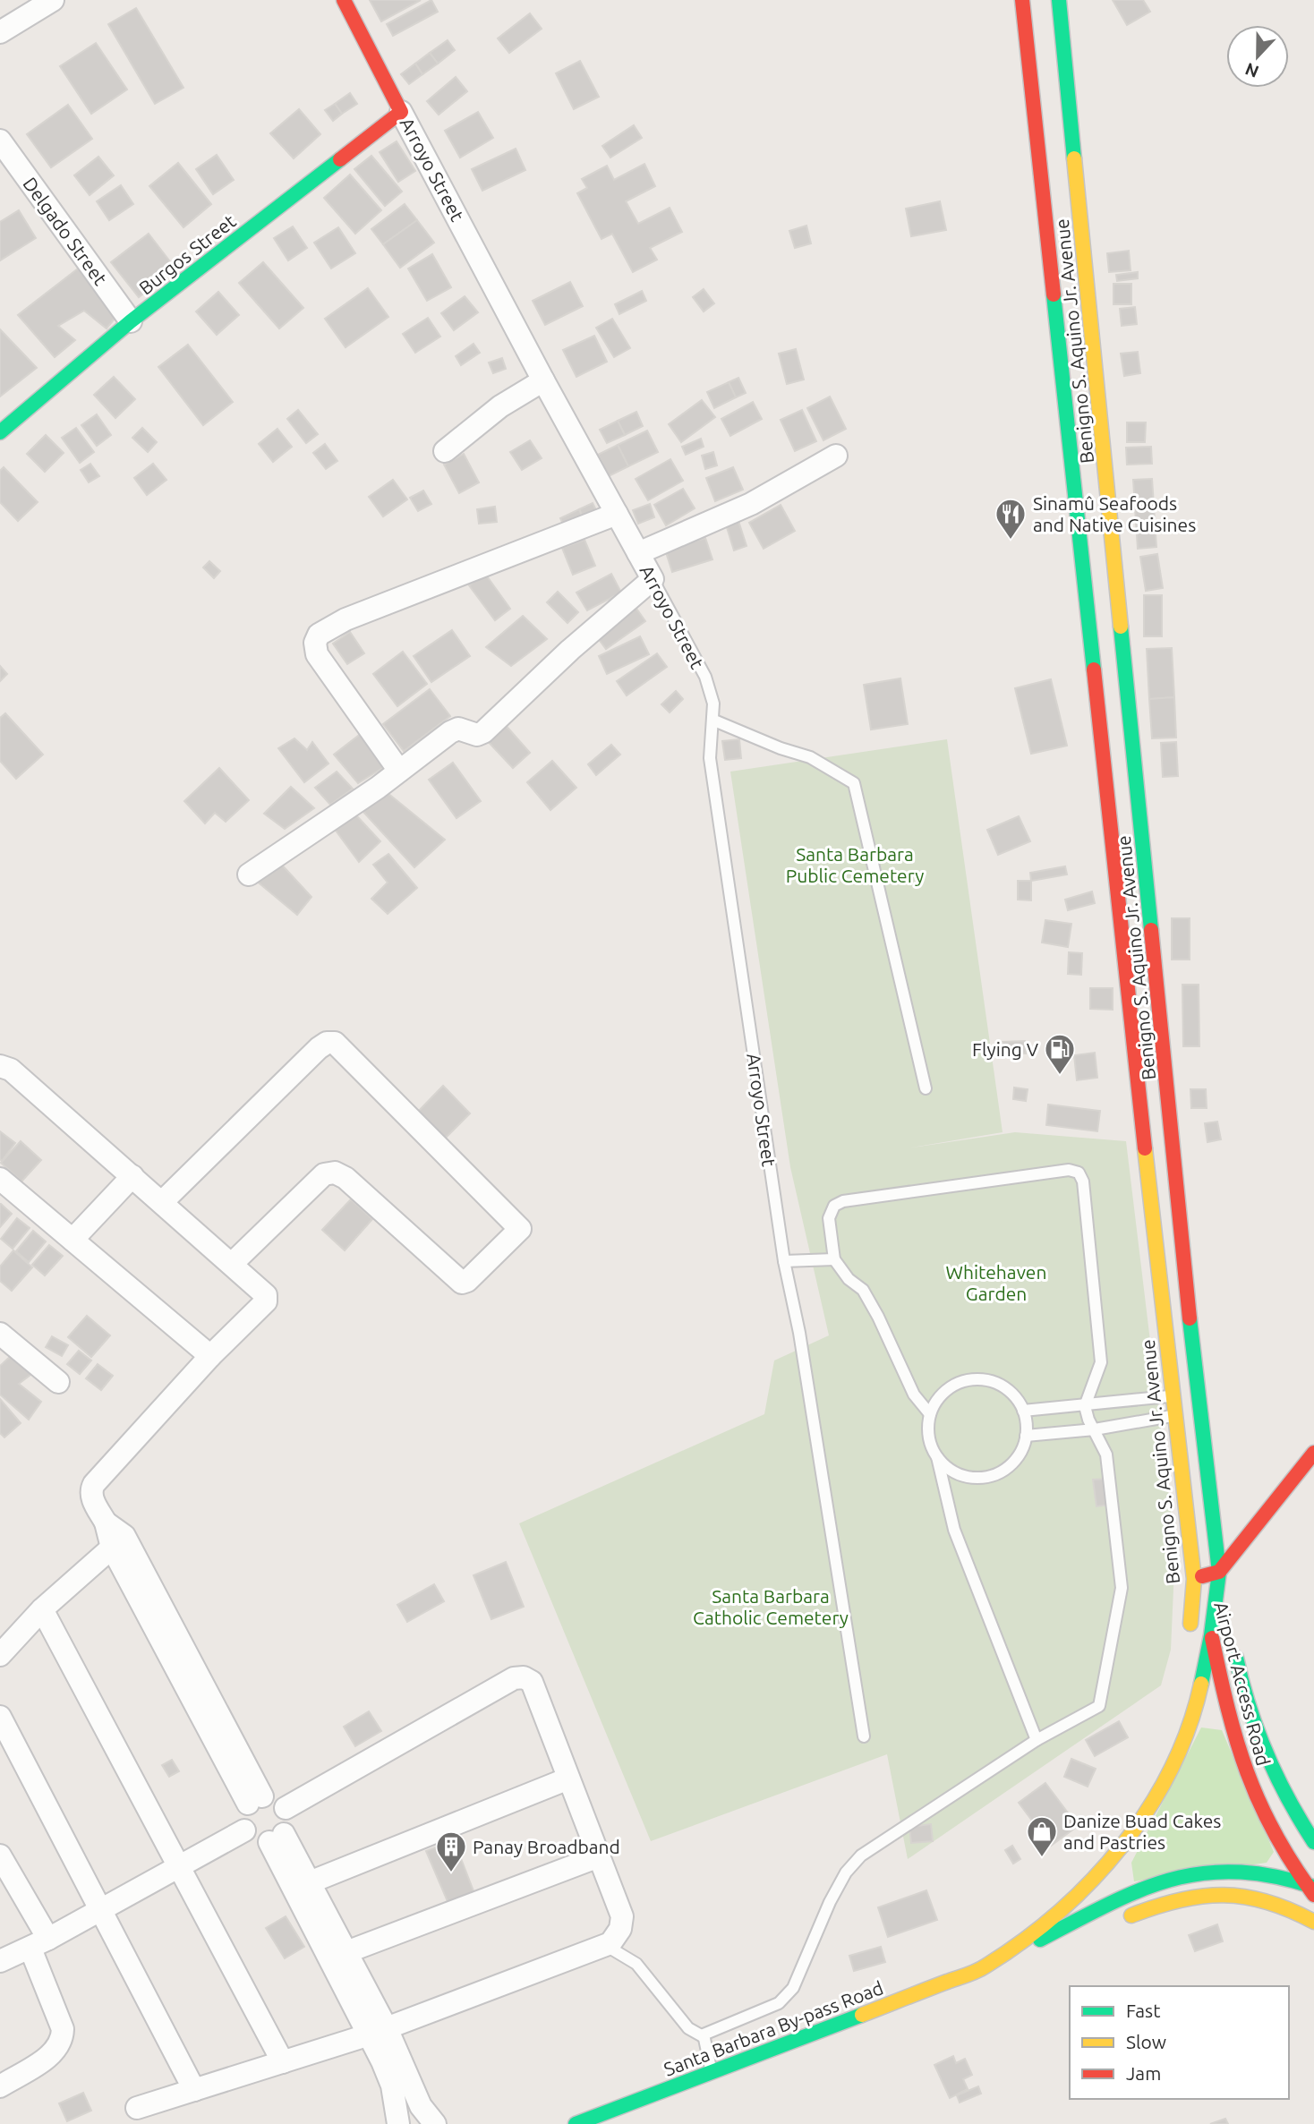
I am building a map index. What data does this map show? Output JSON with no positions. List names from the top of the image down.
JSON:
{
  "streets": {
    "main road": [
      "Arroyo Street",
      "Burgos Street",
      "Benigno S. Aquino Jr. Avenue",
      "Airport Access Road",
      "Santa Barbara By-pass Road"
    ],
    "street": ["Delgado Street"]
  },
  "crossings": [
    ["Arroyo Street", "Burgos Street"],
    ["Delgado Street", "Burgos Street"],
    ["Benigno S. Aquino Jr. Avenue", "Airport Access Road"],
    ["Benigno S. Aquino Jr. Avenue", "Santa Barbara By-pass Road"]
  ],
  "parks": ["Santa Barbara Public Cemetery", "Whitehaven Garden", "Santa Barbara Catholic Cemetery"],
  "places": {
    "restaurant": ["Sinamû Seafoods and Native Cuisines"],
    "fuel station": ["Flying V"],
    "shop": ["Danize Buad Cakes and Pastries"],
    "building": ["Panay Broadband"]
  },
  "legend": ["Fast", "Slow", "Jam"],
  "north": "bottom"
}
